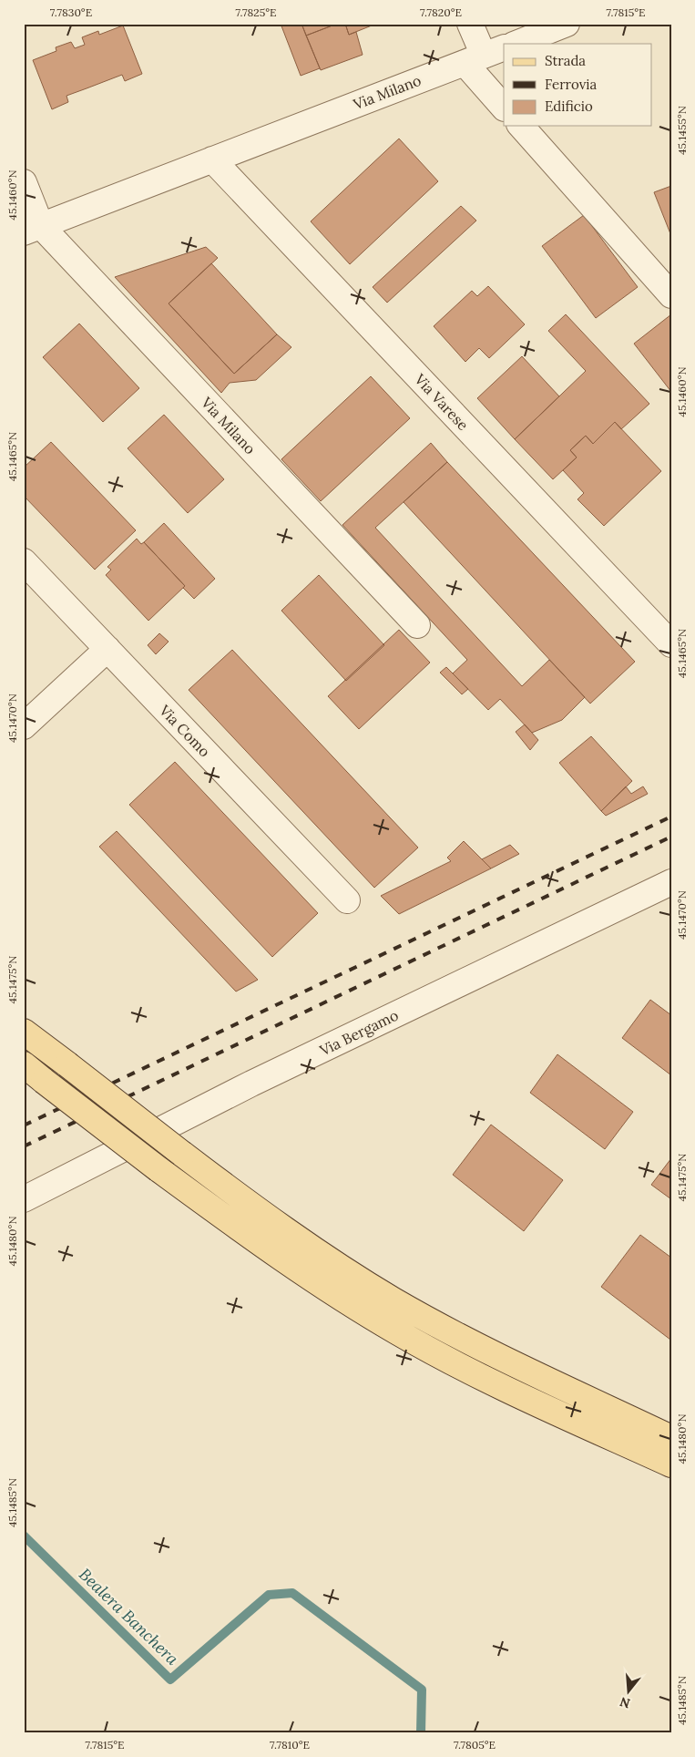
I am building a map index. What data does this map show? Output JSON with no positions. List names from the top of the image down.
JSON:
{
  "streets": {
    "street": [
      "Via Milano",
      "Via Varese",
      "Via Como",
      "Via Bergamo"
    ]
  },
  "crossings": [
    ["Via Milano", "Via Varese"]
  ],
  "water": ["Bealera Banchera"],
  "legend": ["Strada", "Ferrovia", "Edificio"],
  "north": "bottom",
  "coordinates": [
    "7.7830°E",
    "7.7825°E",
    "7.7820°E",
    "7.7815°E",
    "45.1455°N",
    "45.1460°N",
    "45.1465°N",
    "45.1470°N",
    "45.1475°N",
    "45.1480°N",
    "45.1485°N",
    "7.7810°E",
    "7.7805°E"
  ]
}
